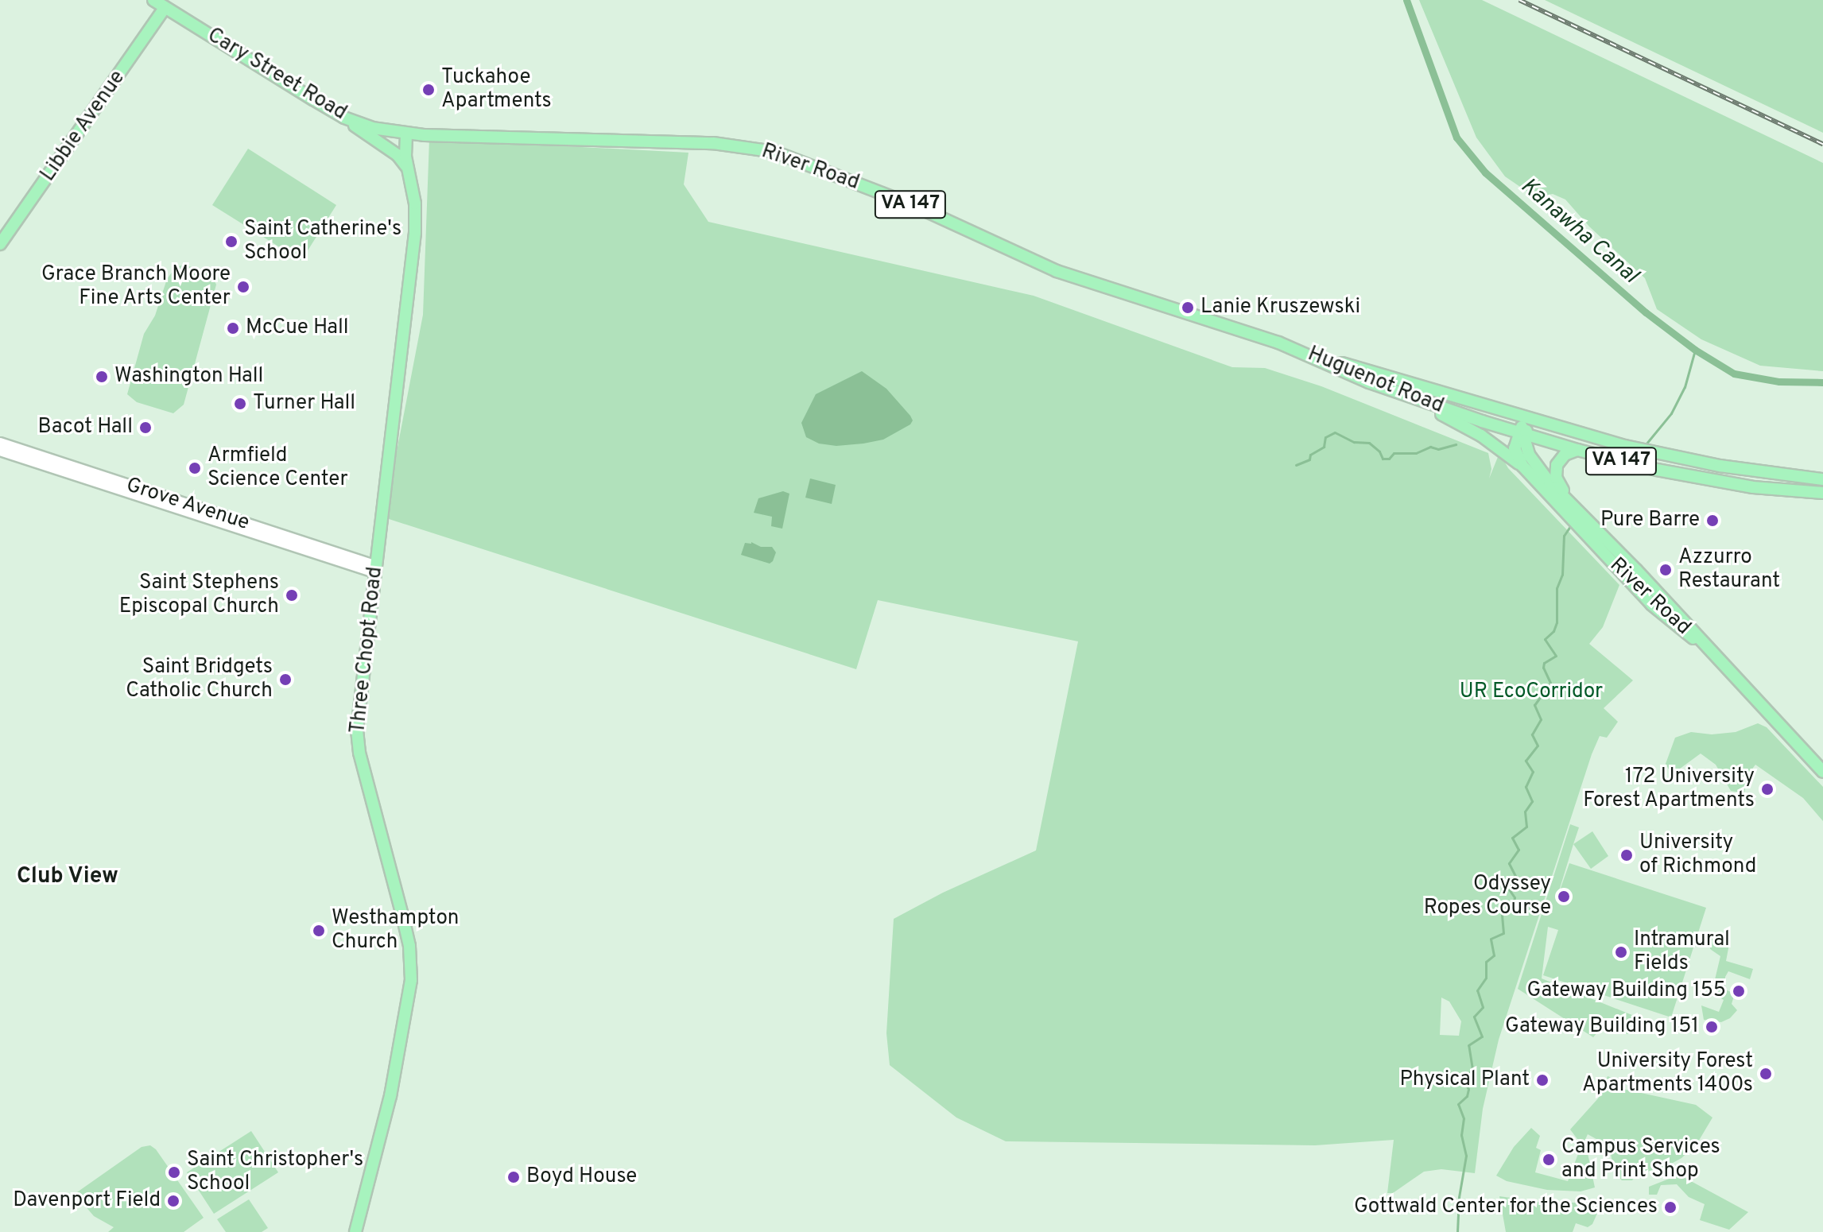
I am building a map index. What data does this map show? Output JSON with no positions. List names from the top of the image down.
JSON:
{
  "streets": {
    "main road": [
      "Cary Street Road",
      "Libbie Avenue",
      "River Road",
      "VA 147",
      "Huguenot Road",
      "Three Chopt Road"
    ],
    "street": ["Grove Avenue"]
  },
  "crossings": [
    ["Cary Street Road", "Libbie Avenue"],
    ["Cary Street Road", "River Road"],
    ["Cary Street Road", "Three Chopt Road"],
    ["River Road", "Huguenot Road"],
    ["River Road", "Three Chopt Road"],
    ["Grove Avenue", "Three Chopt Road"]
  ],
  "districts": ["Club View"],
  "water": ["Kanawha Canal"],
  "parks": ["UR EcoCorridor"],
  "places": [
    "Tuckahoe Apartments",
    "Saint Catherine's School",
    "Grace Branch Moore Fine Arts Center",
    "Lanie Kruszewski",
    "McCue Hall",
    "Washington Hall",
    "Turner Hall",
    "Bacot Hall",
    "Armfield Science Center",
    "Pure Barre",
    "Azzurro Restaurant",
    "Saint Stephens Episcopal Church",
    "Saint Bridgets Catholic Church",
    "172 University Forest Apartments",
    "University of Richmond",
    "Odyssey Ropes Course",
    "Westhampton Church",
    "Intramural Fields",
    "Gateway Building 155",
    "Gateway Building 151",
    "University Forest Apartments 1400s",
    "Physical Plant",
    "Campus Services and Print Shop",
    "Saint Christopher's School",
    "Boyd House",
    "Davenport Field",
    "Gottwald Center for the Sciences"
  ]
}
